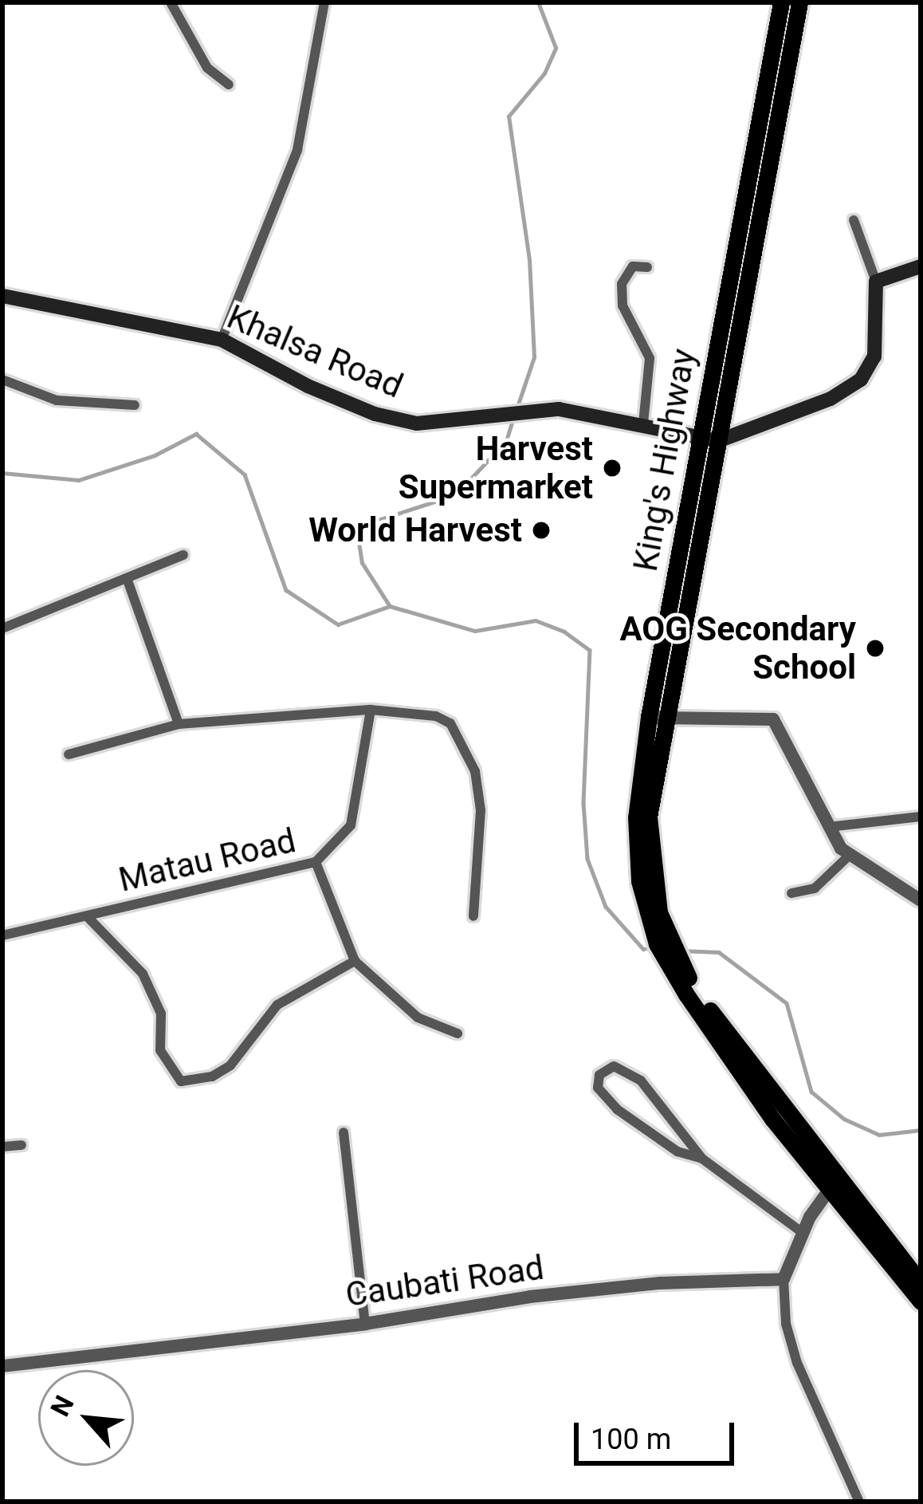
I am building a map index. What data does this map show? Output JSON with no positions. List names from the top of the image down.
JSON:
{
  "streets": {
    "highway": ["King's Highway"],
    "main road": ["Khalsa Road"],
    "street": ["Matau Road", "Caubati Road"]
  },
  "crossings": [
    ["Khalsa Road", "King's Highway"]
  ],
  "places": ["Harvest Supermarket", "World Harvest", "AOG Secondary School"],
  "scale_bar": "100 m",
  "north": "top left"
}
